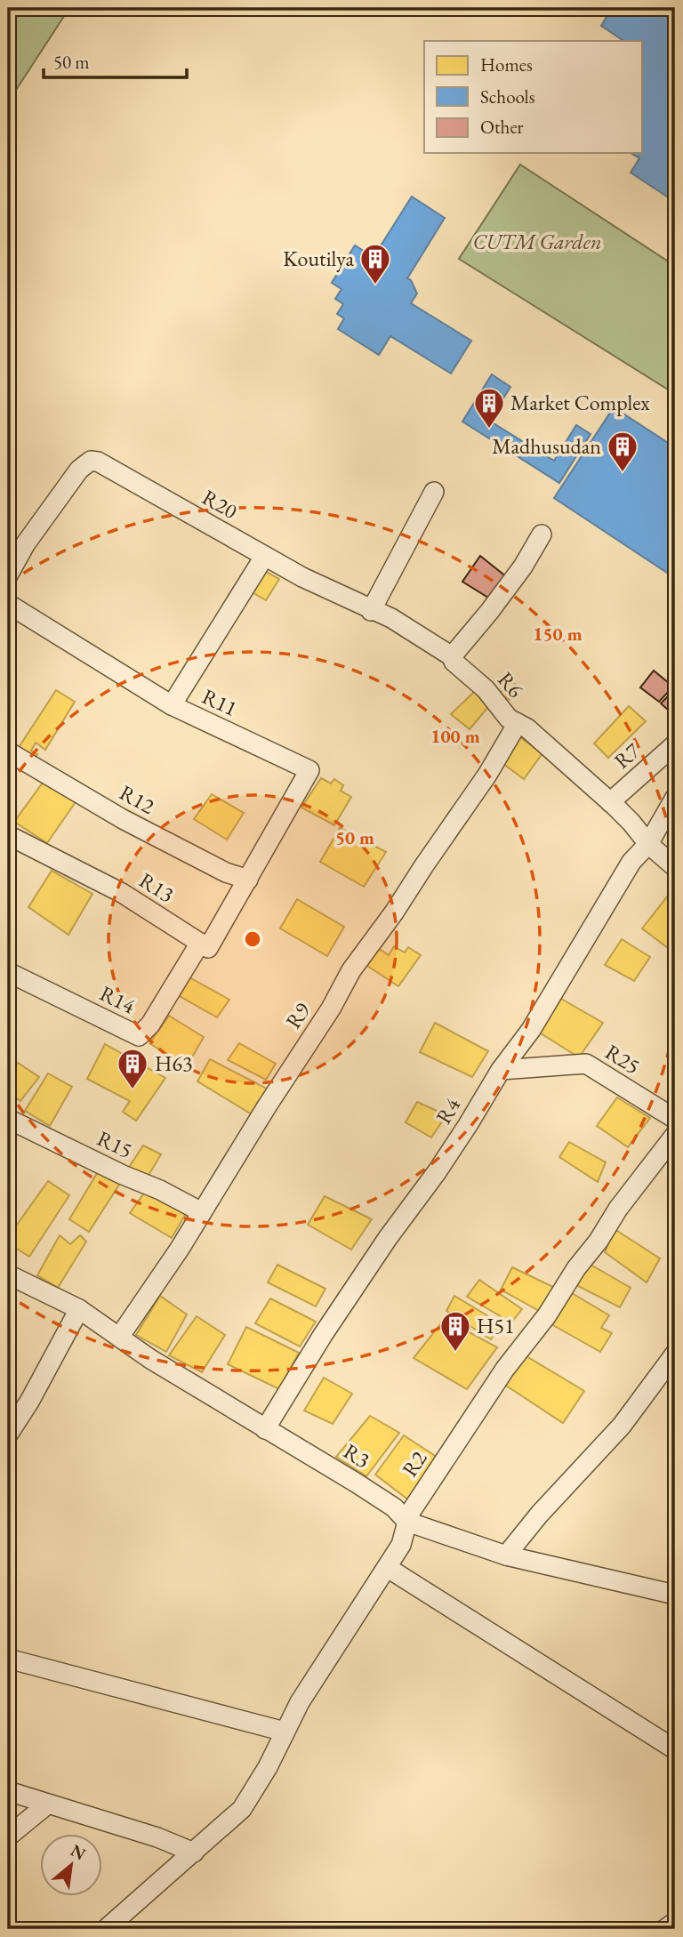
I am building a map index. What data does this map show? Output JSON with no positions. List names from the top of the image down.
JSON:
{
  "streets": {
    "street": [
      "R20",
      "R6",
      "R11",
      "R7",
      "R12",
      "R13",
      "R14",
      "R9",
      "R25",
      "R4",
      "R15",
      "R3",
      "R2"
    ]
  },
  "crossings": [
    ["R20", "R6"],
    ["R6", "R7"],
    ["R6", "R9"],
    ["R6", "R4"],
    ["R11", "R12"],
    ["R13", "R14"],
    ["R9", "R15"],
    ["R9", "R3"],
    ["R25", "R4"],
    ["R4", "R3"],
    ["R3", "R2"]
  ],
  "parks": ["CUTM Garden"],
  "places": {
    "building": [
      "Koutilya",
      "Market Complex",
      "Madhusudan",
      "H63",
      "H51"
    ]
  },
  "legend": ["Homes", "Schools", "Other"],
  "scale_bar": "50 m",
  "north": "top right",
  "rings": ["150 m", "100 m", "50 m"]
}
